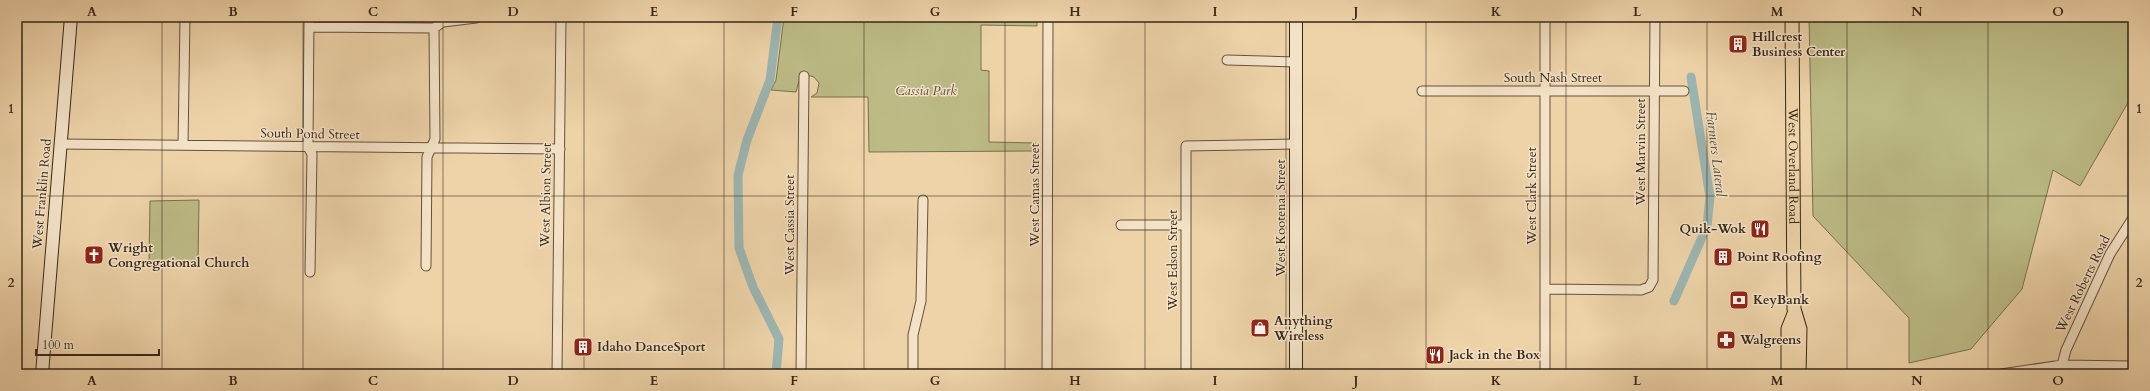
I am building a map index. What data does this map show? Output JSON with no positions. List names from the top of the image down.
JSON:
{
  "streets": {
    "main road": ["West Overland Road"],
    "street": [
      "South Nash Street",
      "South Pond Street",
      "West Marvin Street",
      "West Franklin Road",
      "West Albion Street",
      "West Camas Street",
      "West Clark Street",
      "West Kootenai Street",
      "West Cassia Street",
      "West Edson Street",
      "West Roberts Road"
    ]
  },
  "crossings": [
    ["South Nash Street", "West Marvin Street"],
    ["South Nash Street", "West Clark Street"],
    ["South Pond Street", "West Franklin Road"],
    ["South Pond Street", "West Albion Street"],
    ["West Marvin Street", "West Clark Street"],
    ["West Kootenai Street", "West Edson Street"]
  ],
  "water": ["Farmers Lateral"],
  "parks": ["Cassia Park"],
  "places": {
    "building": ["Hillcrest Business Center", "Point Roofing", "Idaho DanceSport"],
    "restaurant": ["Quik-Wok", "Jack in the Box"],
    "church": ["Wright Congregational Church"],
    "bank": ["KeyBank"],
    "shop": ["Anything Wireless"],
    "pharmacy": ["Walgreens"]
  },
  "scale_bar": "100 m",
  "grid": {
    "columns": [
      "A",
      "B",
      "C",
      "D",
      "E",
      "F",
      "G",
      "H",
      "I",
      "J",
      "K",
      "L",
      "M",
      "N",
      "O"
    ],
    "rows": ["1", "2"]
  }
}
